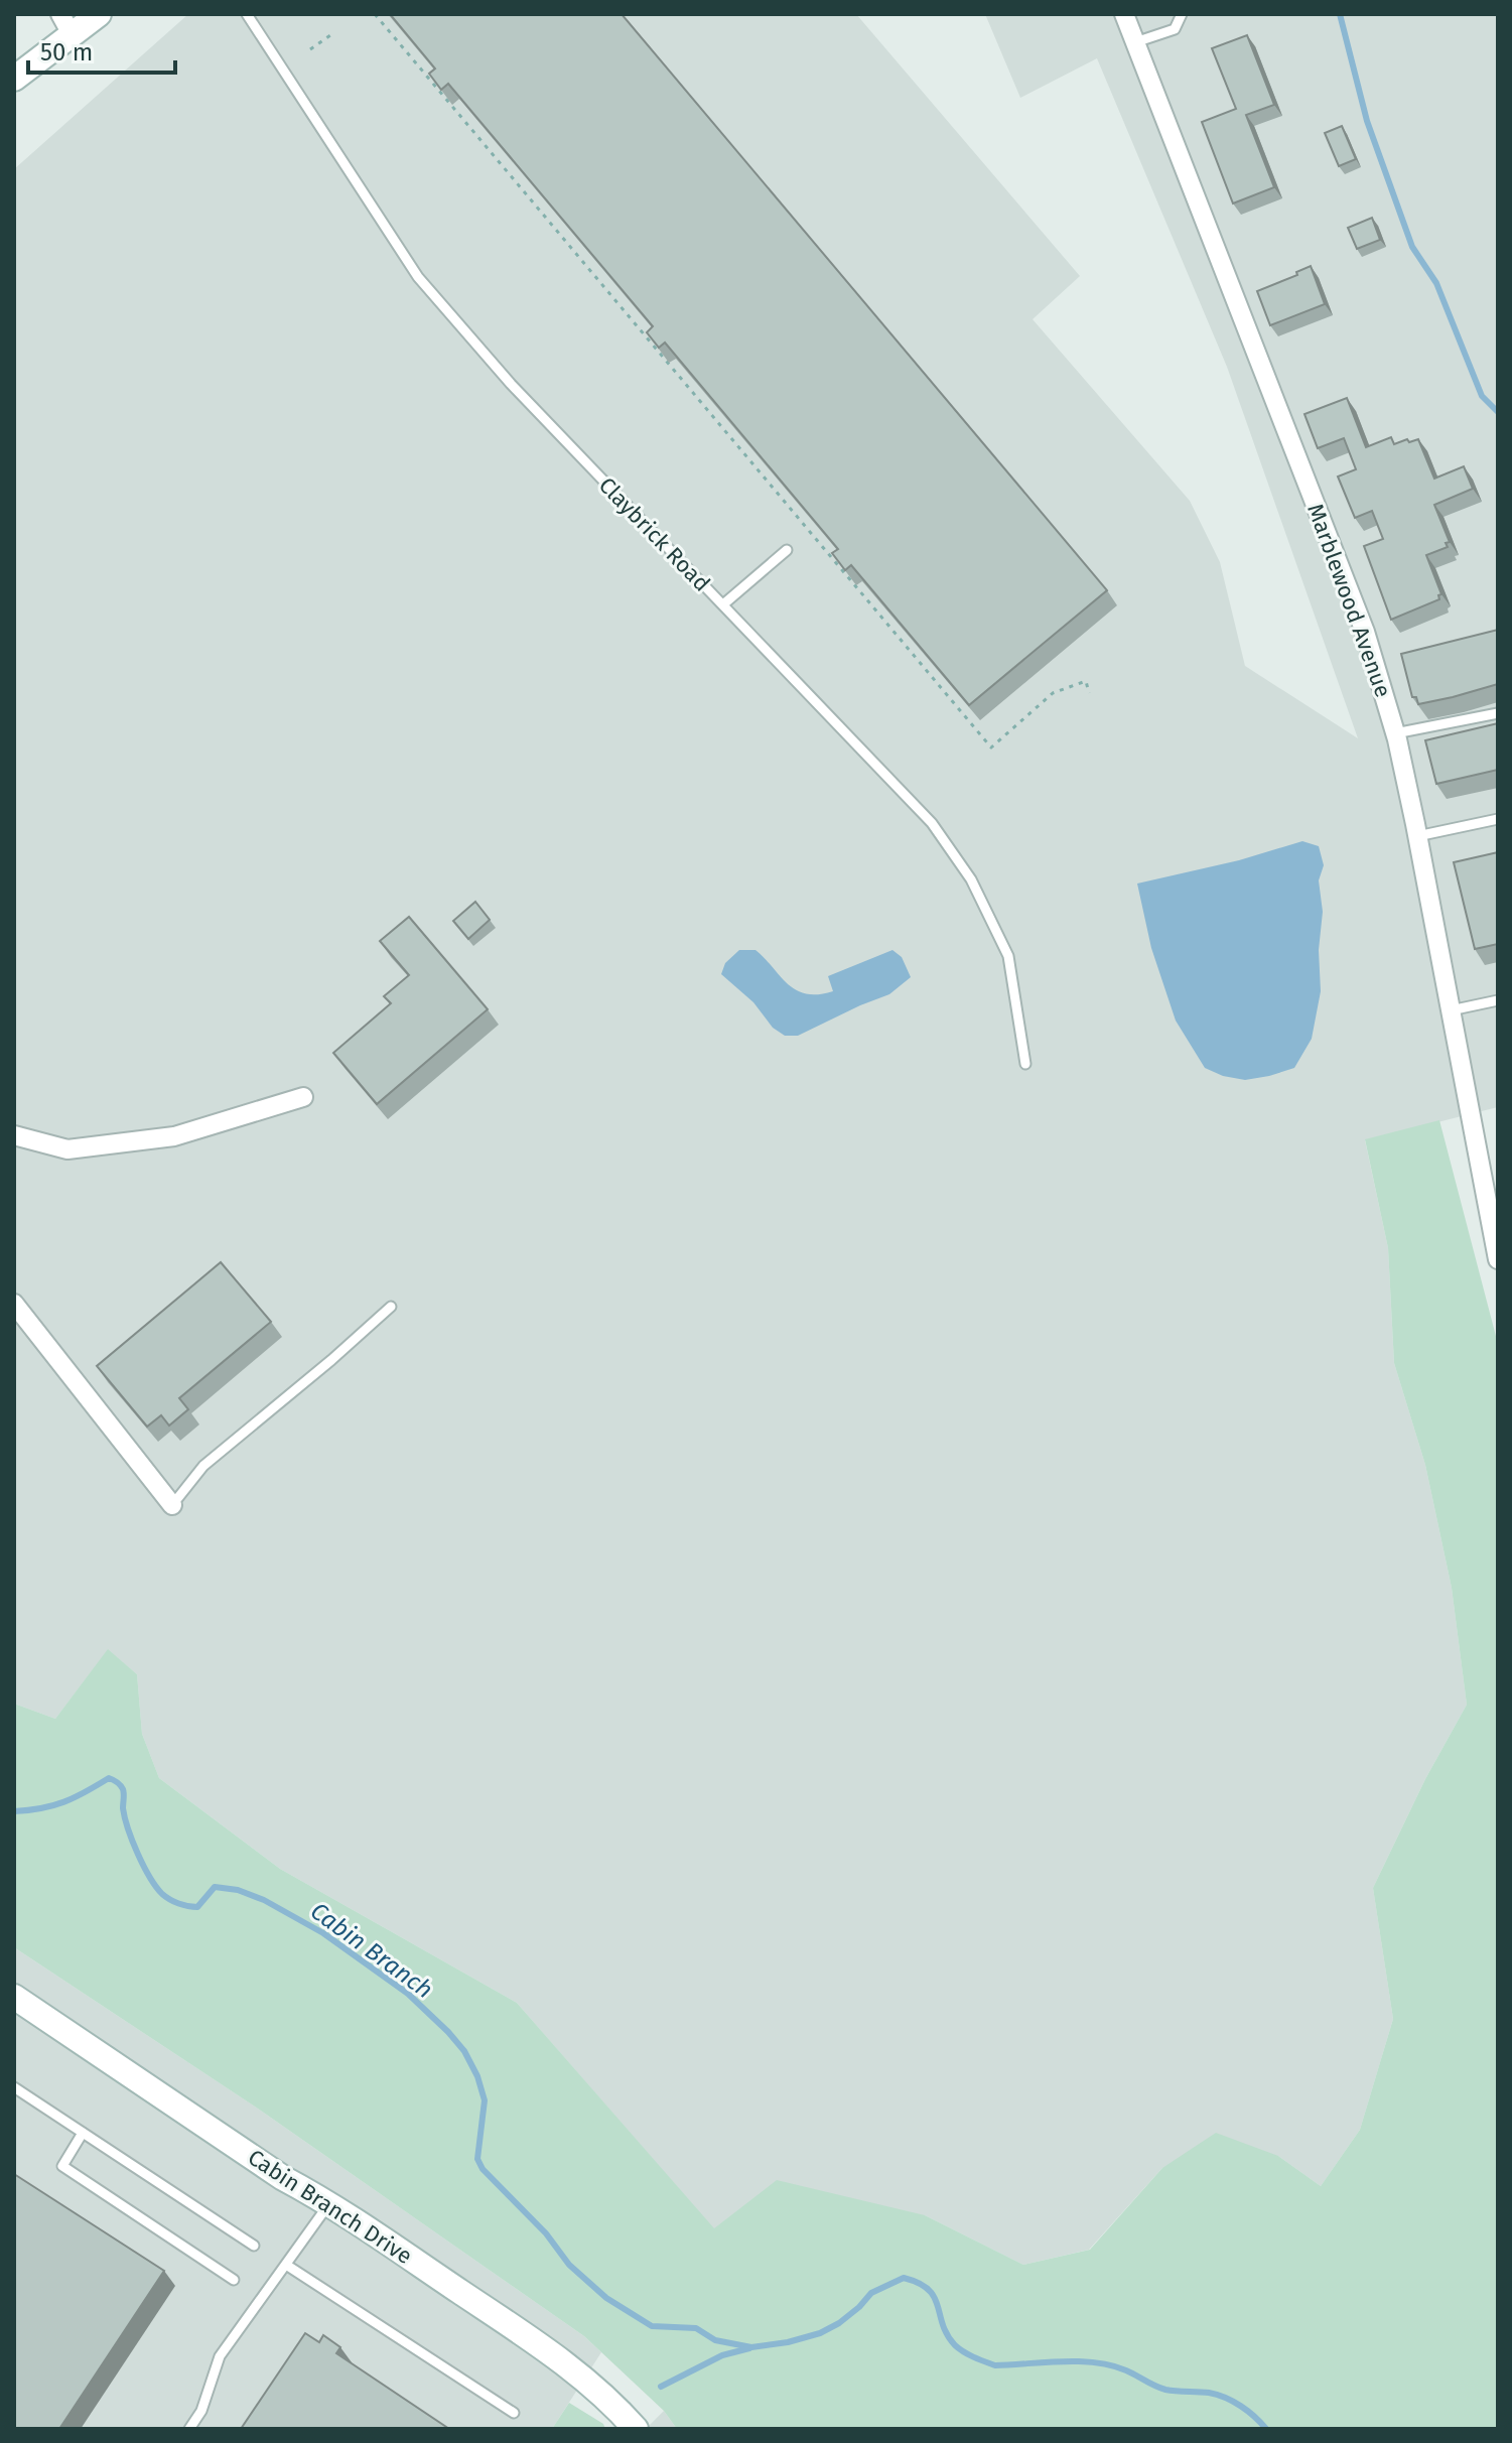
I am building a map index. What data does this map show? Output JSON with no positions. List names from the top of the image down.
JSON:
{
  "streets": {
    "street": ["Marblewood Avenue", "Cabin Branch Drive"],
    "lane": ["Claybrick Road"]
  },
  "water": ["Cabin Branch"],
  "scale_bar": "50 m"
}
